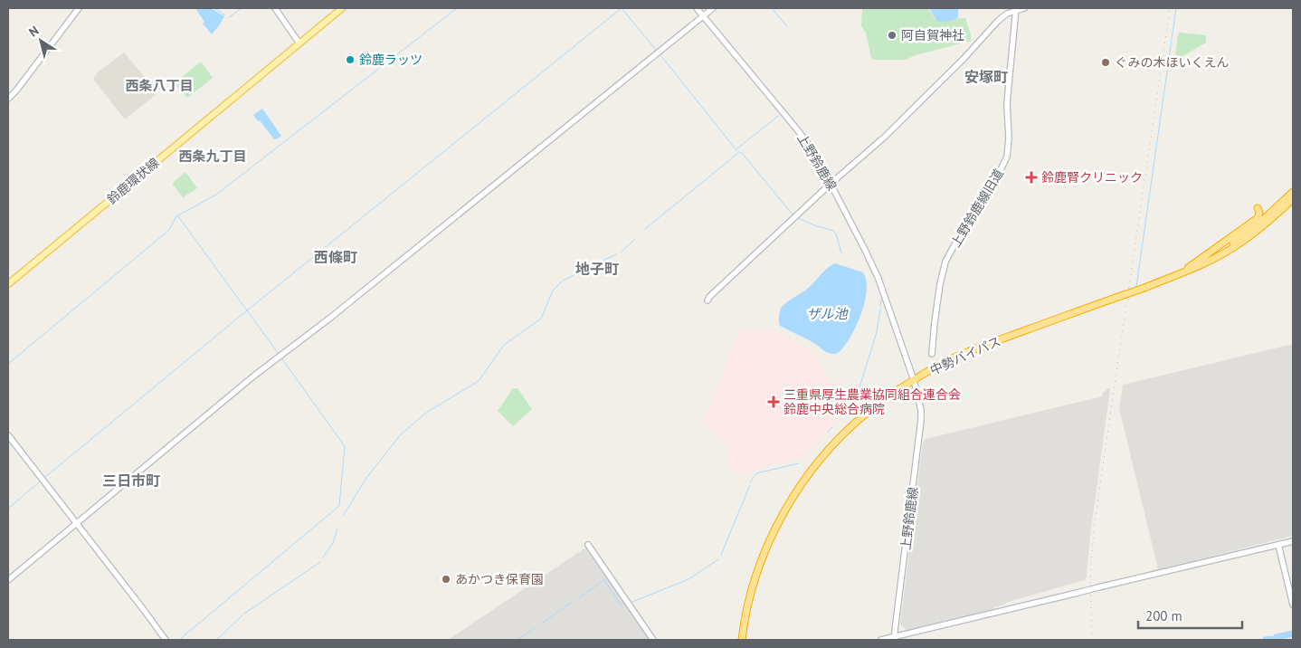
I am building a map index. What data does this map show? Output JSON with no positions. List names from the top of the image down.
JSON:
{
  "streets": {
    "highway": ["中勢バイパス"],
    "main road": ["鈴鹿環状線"],
    "street": ["上野鈴鹿線", "上野鈴鹿線旧道"]
  },
  "crossings": [
    ["上野鈴鹿線", "中勢バイパス"]
  ],
  "districts": [
    "安塚町",
    "西条八丁目",
    "西条九丁目",
    "西條町",
    "地子町",
    "三日市町"
  ],
  "water": ["ザル池"],
  "places": {
    "other": [
      "阿自賀神社",
      "鈴鹿ラッツ",
      "ぐみの木ほいくえん",
      "あかつき保育園"
    ],
    "health": ["鈴鹿腎クリニック", "三重県厚生農業協同組合連合会 鈴鹿中央総合病院"]
  },
  "scale_bar": "200 m",
  "north": "top left"
}
